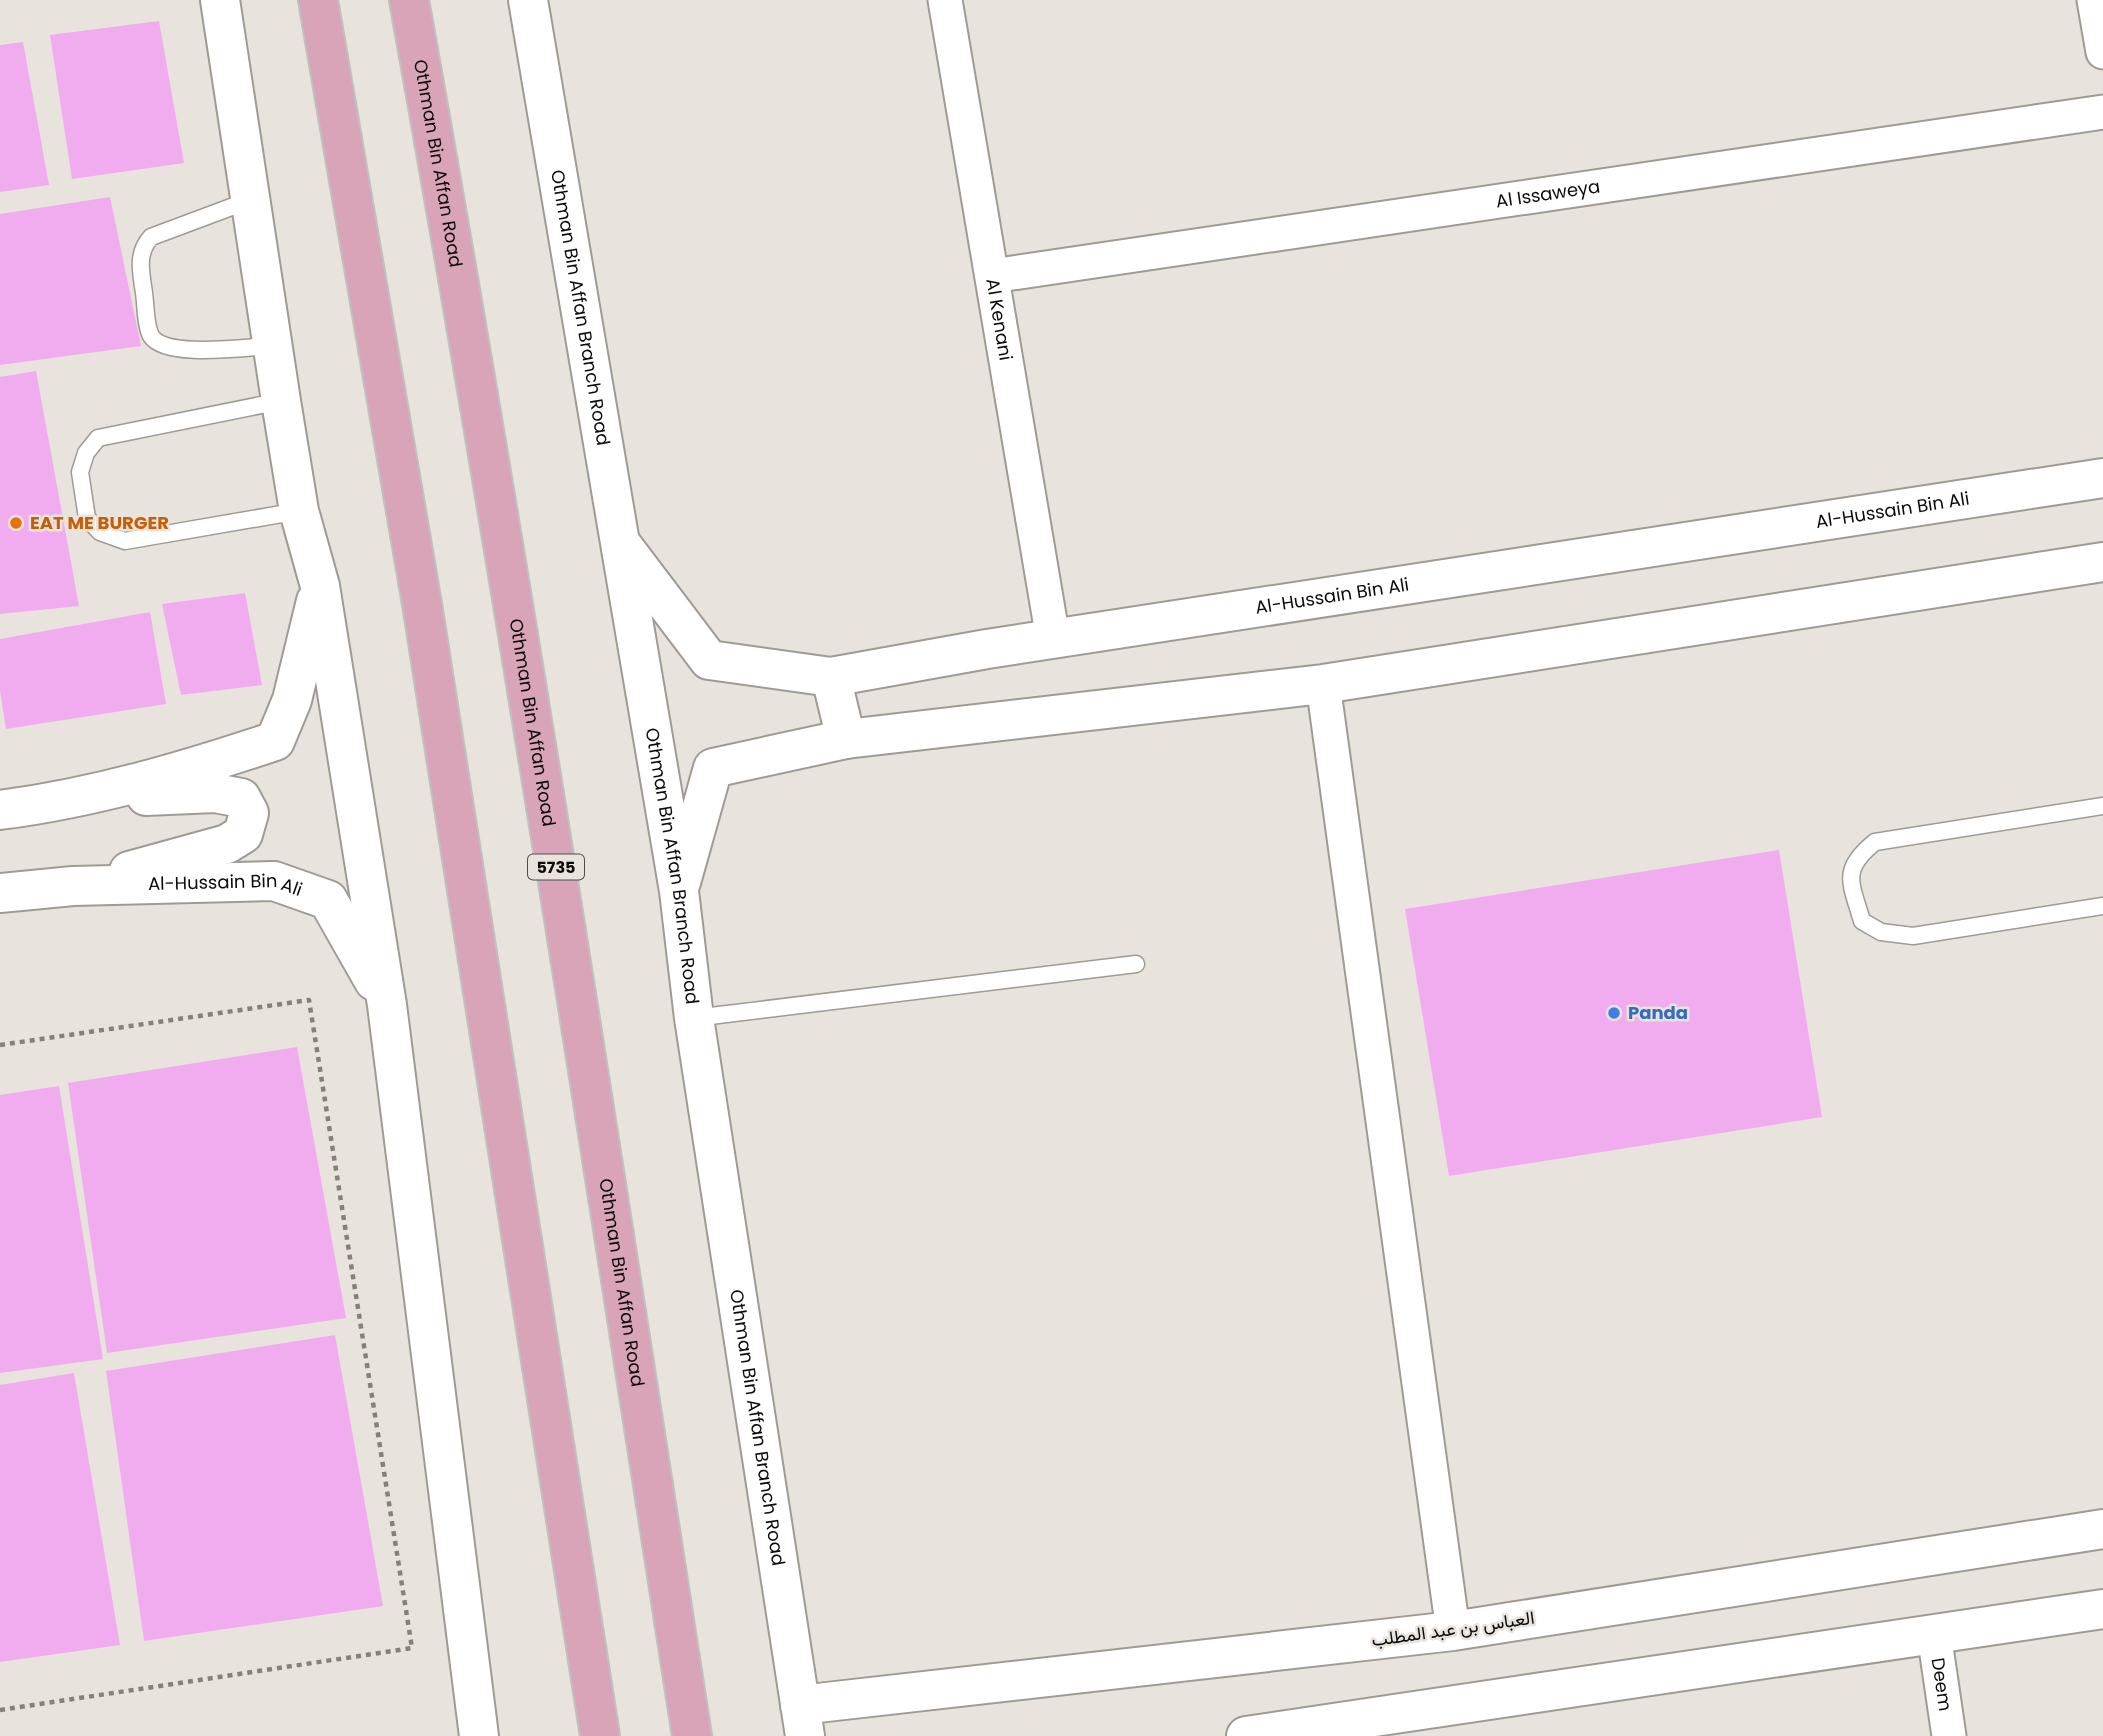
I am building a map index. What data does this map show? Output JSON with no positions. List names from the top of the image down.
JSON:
{
  "streets": {
    "main road": ["Othman Bin Affan Road", "5735"],
    "street": [
      "Al Issaweya",
      "Othman Bin Affan Branch Road",
      "Al Kenani",
      "Al-Hussain Bin Ali",
      "العباس بن عبد المطلب",
      "Deem"
    ]
  },
  "crossings": [
    ["Al Issaweya", "Al Kenani"],
    ["Othman Bin Affan Branch Road", "Al-Hussain Bin Ali"],
    ["Othman Bin Affan Branch Road", "العباس بن عبد المطلب"],
    ["Al Kenani", "Al-Hussain Bin Ali"]
  ],
  "places": ["EAT ME BURGER", "Panda"]
}
